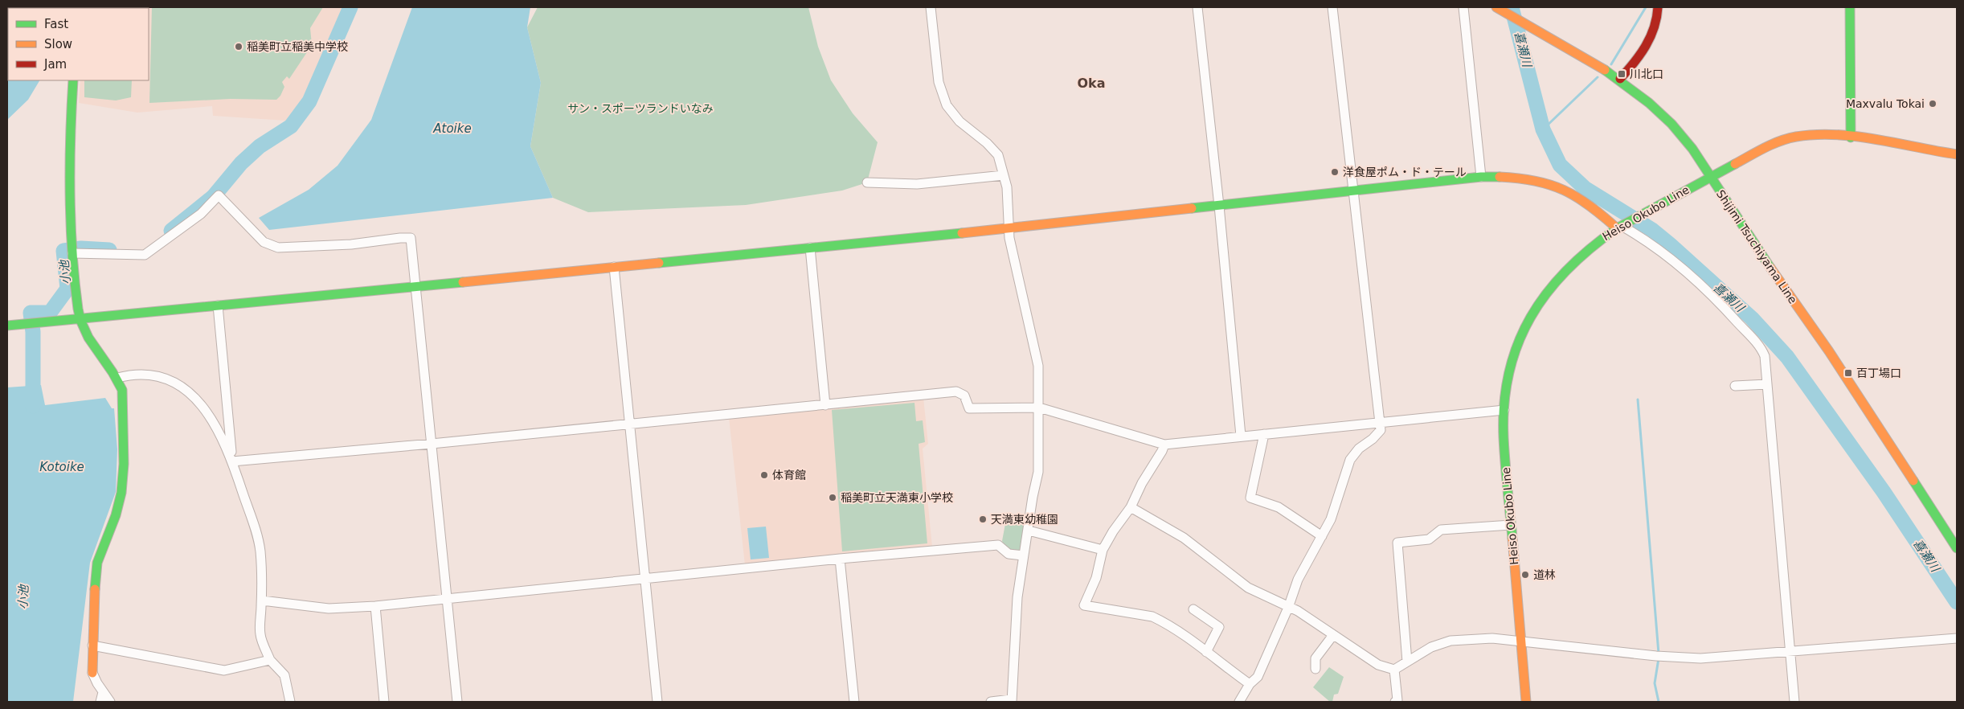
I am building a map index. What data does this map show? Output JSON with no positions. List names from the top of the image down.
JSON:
{
  "streets": {
    "street": ["Heiso Okubo Line", "Shijimi Tsuchiyama Line"]
  },
  "crossings": [
    ["Heiso Okubo Line", "Shijimi Tsuchiyama Line"]
  ],
  "districts": ["Oka"],
  "water": [
    "喜瀬川",
    "Atoike",
    "小池",
    "Kotoike"
  ],
  "parks": ["サン・スポーツランドいなみ"],
  "places": {
    "other": [
      "稲美町立稲美中学校",
      "Maxvalu Tokai",
      "洋食屋ポム・ド・テール",
      "体育館",
      "稲美町立天満東小学校",
      "天満東幼稚園",
      "道林"
    ],
    "transit": ["川北口", "百丁場口"]
  },
  "legend": ["Fast", "Slow", "Jam"]
}
